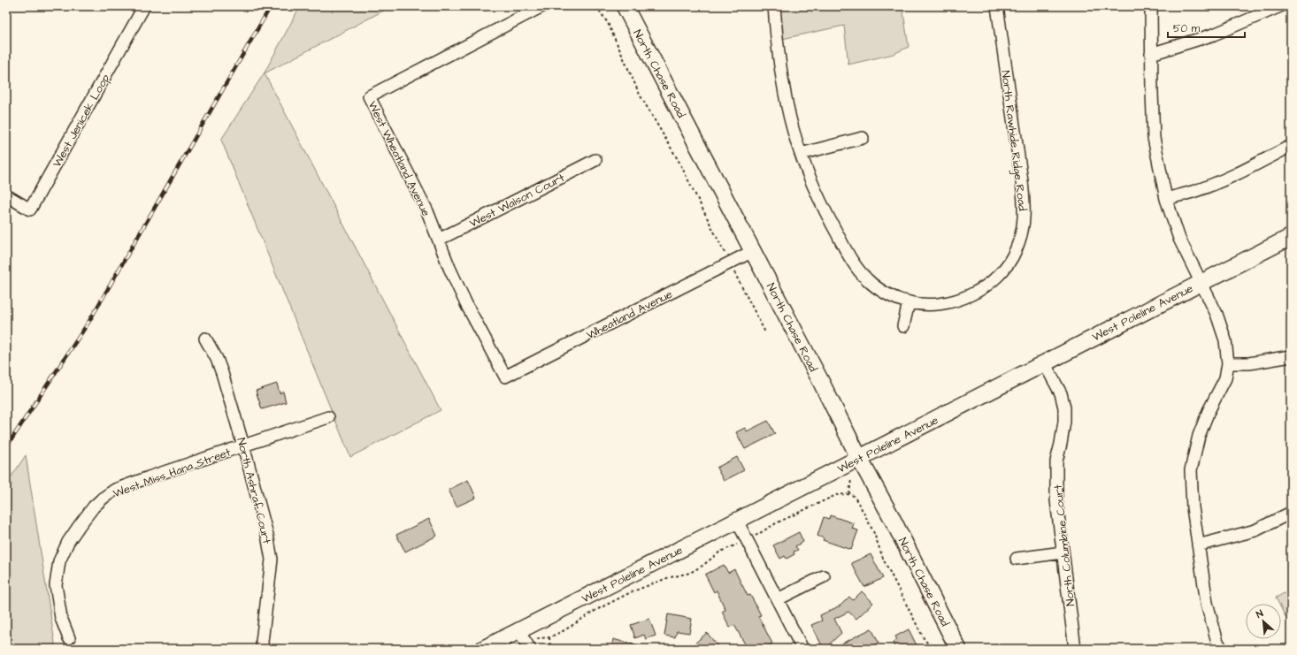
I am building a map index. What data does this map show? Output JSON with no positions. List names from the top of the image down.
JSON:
{
  "streets": {
    "street": [
      "North Chase Road",
      "West Jenicek Loop",
      "North Rawhide Ridge Road",
      "West Wheatland Avenue",
      "West Walson Court",
      "West Poleline Avenue",
      "Wheatland Avenue",
      "West Miss Hana Street",
      "North Ashraf Court",
      "North Columbine Court"
    ]
  },
  "crossings": [
    ["North Chase Road", "West Poleline Avenue"],
    ["North Chase Road", "Wheatland Avenue"],
    ["West Wheatland Avenue", "West Walson Court"],
    ["West Wheatland Avenue", "Wheatland Avenue"],
    ["West Poleline Avenue", "North Columbine Court"],
    ["West Miss Hana Street", "North Ashraf Court"]
  ],
  "scale_bar": "50 m",
  "north": "top left"
}
